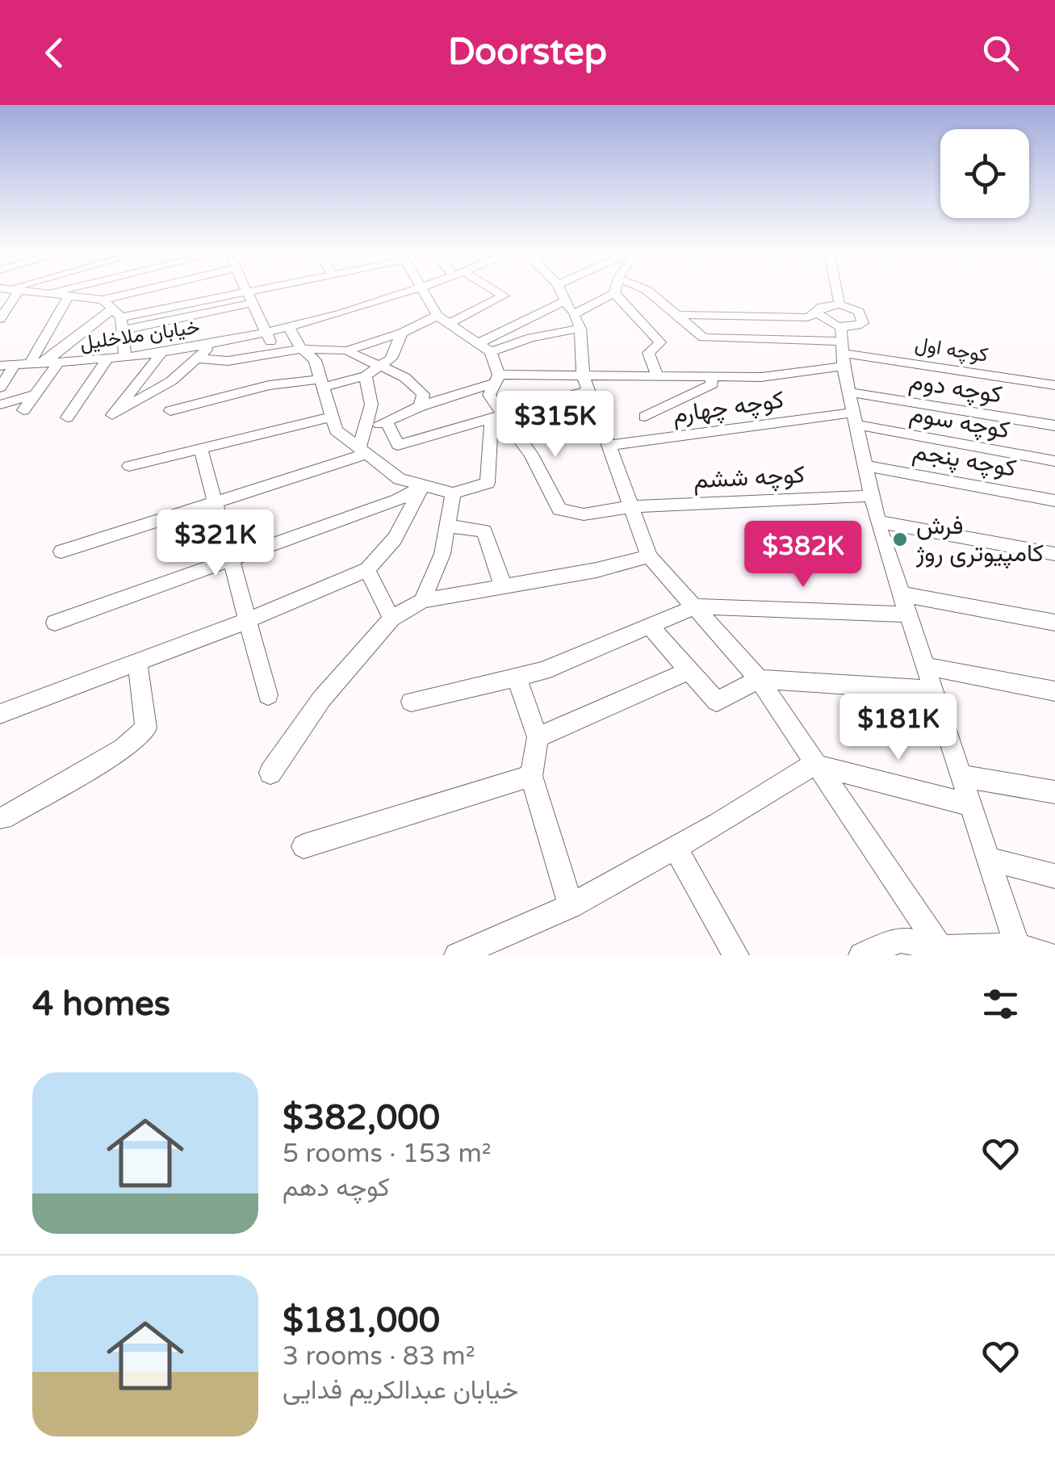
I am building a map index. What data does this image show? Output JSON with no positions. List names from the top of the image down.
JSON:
{
  "streets": {
    "street": [
      "خیابان ملاخلیل",
      "کوچه اول",
      "کوچه دوم",
      "کوچه چهارم",
      "کوچه سوم",
      "کوچه پنجم",
      "کوچه ششم"
    ]
  },
  "crossings": [
    ["کوچه چهارم", "کوچه سوم"]
  ],
  "places": ["فرش کامپیوتری روژ"],
  "page": {
    "header": "Doorstep",
    "price": [
      "$315K",
      "$321K",
      "$382K",
      "$181K"
    ],
    "heading": "4 homes",
    "list": [
      {
        "name": "$382,000",
        "note": "5 rooms · 153 m² · کوچه دهم"
      },
      {
        "name": "$181,000",
        "note": "3 rooms · 83 m² · خیابان عبدالکریم فدایی"
      }
    ]
  }
}
